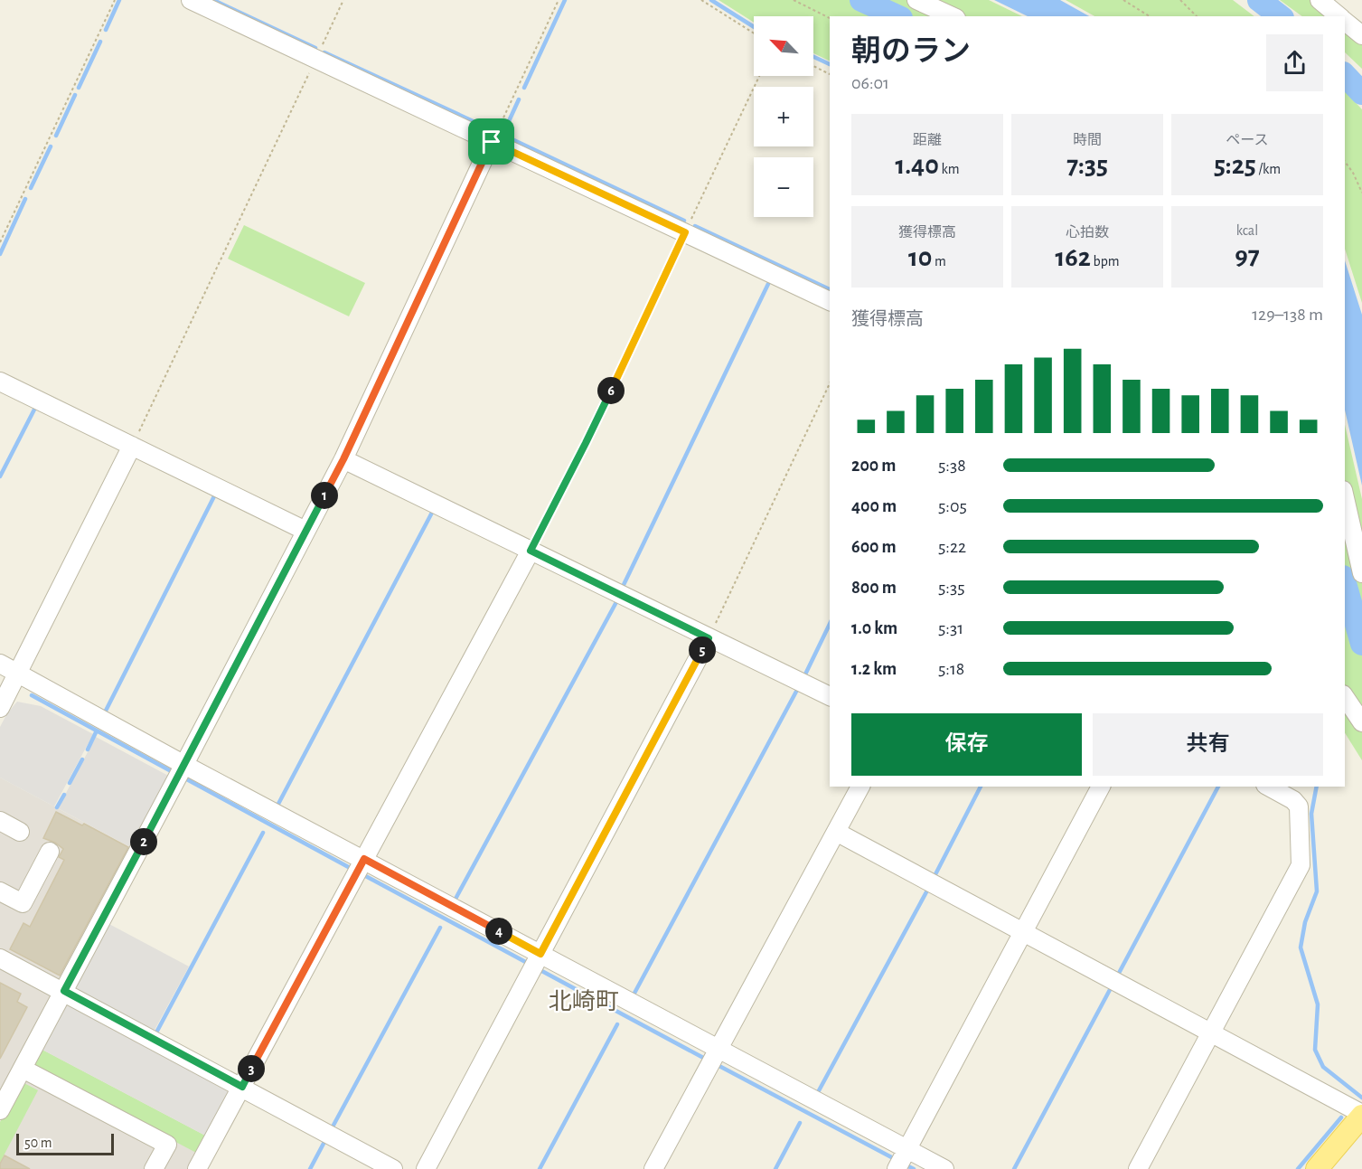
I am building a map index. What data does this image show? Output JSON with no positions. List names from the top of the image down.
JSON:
{
  "districts": ["北崎町"],
  "scale_bar": "50 m",
  "north": "top left",
  "page": {
    "map_buttons": ["+", "−"],
    "heading": ["朝のラン", "06:01"],
    "stats": [
      ["距離", "1.40 km"],
      ["時間", "7:35"],
      ["ペース", "5:25 /km"],
      ["獲得標高", "10 m"],
      ["心拍数", "162 bpm"],
      ["kcal", "97"]
    ],
    "chart": ["獲得標高", "129–138 m"],
    "pins": [
      "6",
      "1",
      "5",
      "2",
      "4",
      "3"
    ],
    "list": [
      {
        "name": "200 m",
        "note": "5:38"
      },
      {
        "name": "400 m",
        "note": "5:05"
      },
      {
        "name": "600 m",
        "note": "5:22"
      },
      {
        "name": "800 m",
        "note": "5:35"
      },
      {
        "name": "1.0 km",
        "note": "5:31"
      },
      {
        "name": "1.2 km",
        "note": "5:18"
      }
    ],
    "buttons": ["保存", "共有"],
    "scale": "50 m"
  }
}
